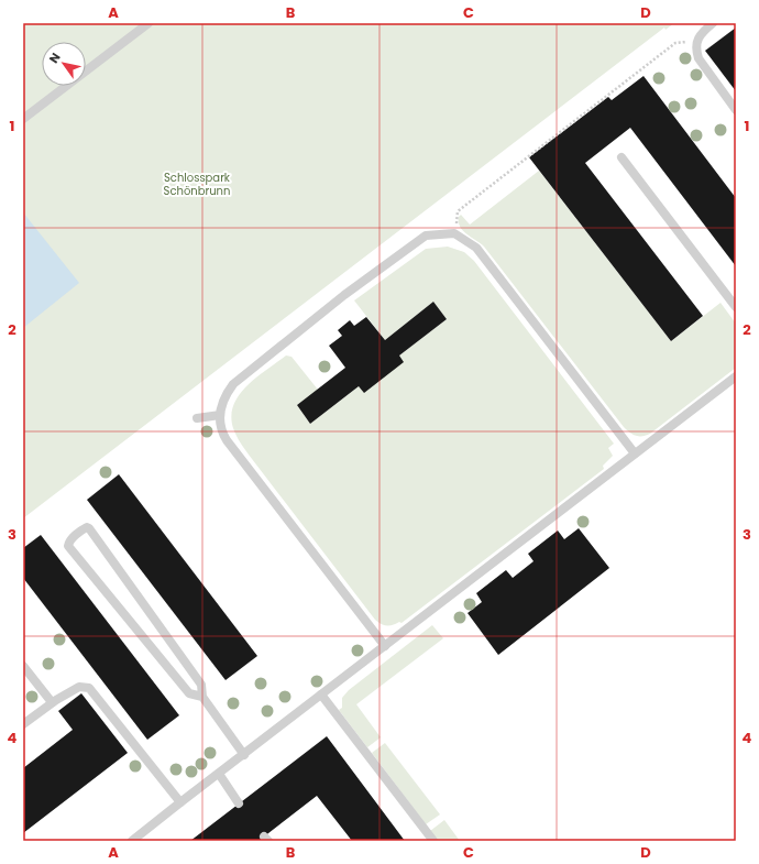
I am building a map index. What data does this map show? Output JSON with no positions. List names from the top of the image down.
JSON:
{
  "parks": ["Schlosspark Schönbrunn"],
  "north": "top left",
  "grid": {
    "columns": [
      "A",
      "B",
      "C",
      "D"
    ],
    "rows": [
      "1",
      "2",
      "3",
      "4"
    ]
  }
}
